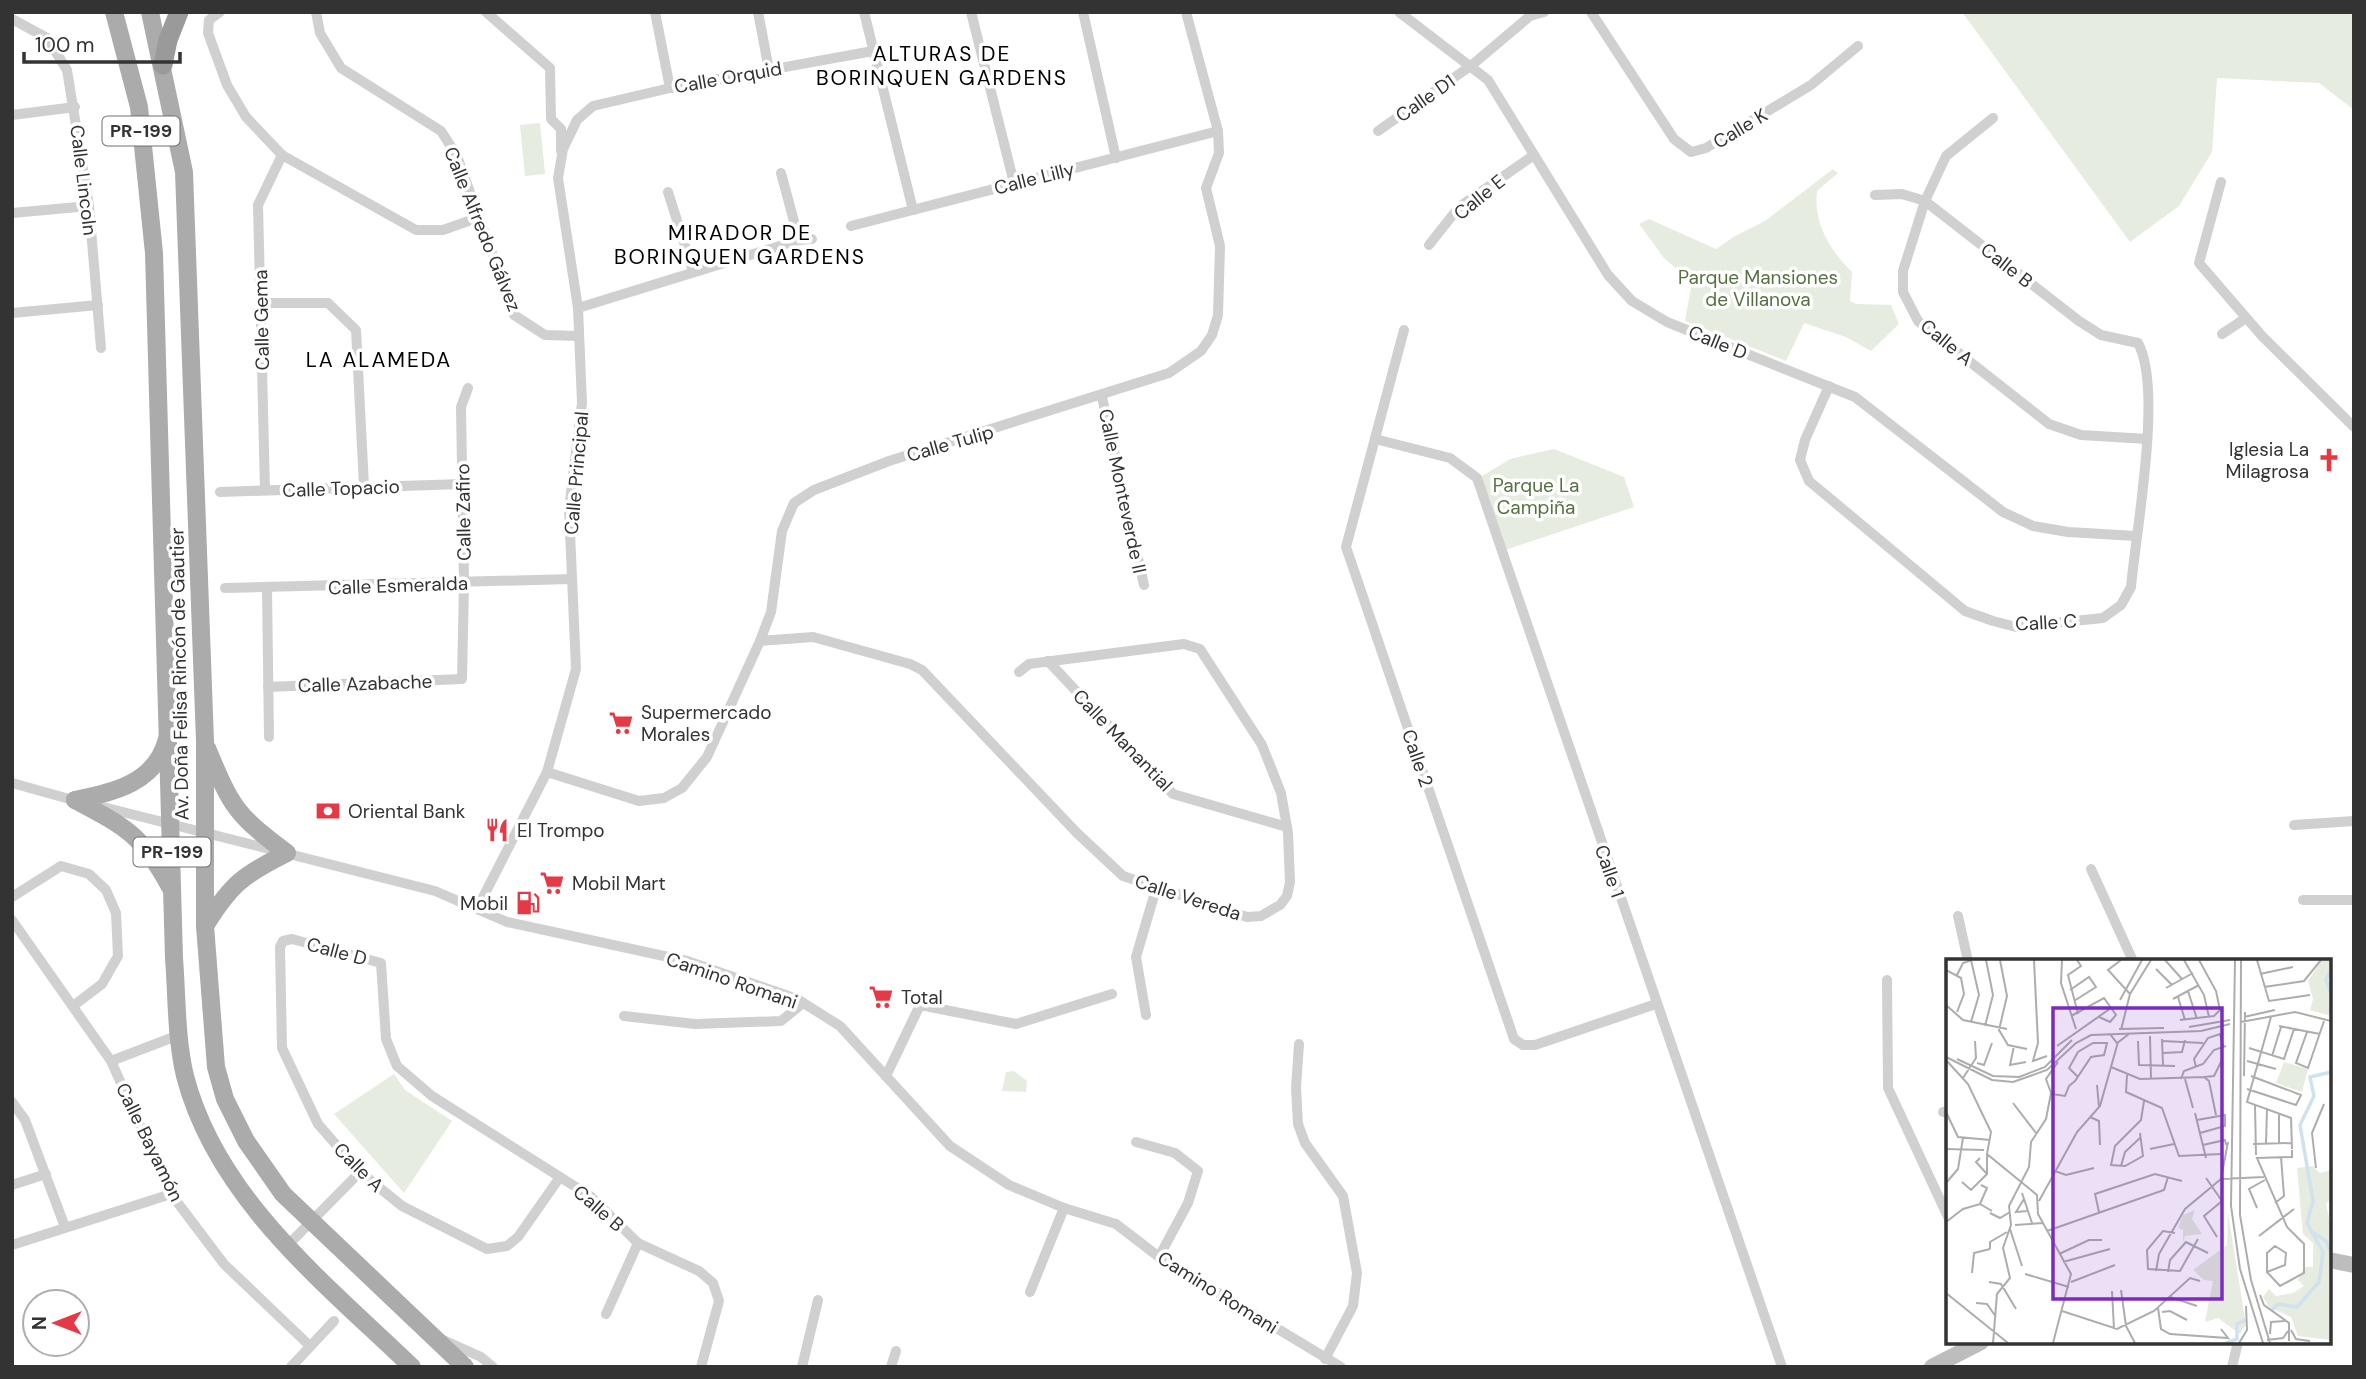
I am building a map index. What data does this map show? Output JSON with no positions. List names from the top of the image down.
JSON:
{
  "streets": {
    "main road": ["PR-199", "Av. Doña Felisa Rincón de Gautier"],
    "street": [
      "Calle Orquid",
      "Calle D1",
      "Calle K",
      "Calle Lilly",
      "Calle Lincoln",
      "Calle E",
      "Calle Alfredo Gálvez",
      "Calle B",
      "Calle Gema",
      "Calle D",
      "Calle A",
      "Calle Tulip",
      "Calle Principal",
      "Calle Topacio",
      "Calle Monteverde II",
      "Calle Zafiro",
      "Calle Esmeralda",
      "Calle C",
      "Calle Azabache",
      "Calle Manantial",
      "Calle 2",
      "Calle 1",
      "Calle Vereda",
      "Camino Romani",
      "Calle Bayamón"
    ]
  },
  "crossings": [
    ["Calle Orquid", "Calle Principal"],
    ["Calle D1", "Calle D"],
    ["Calle Lilly", "Calle Tulip"],
    ["Calle E", "Calle D"],
    ["Calle Alfredo Gálvez", "Calle Principal"],
    ["Calle B", "Calle D"],
    ["Calle B", "Calle A"],
    ["Calle B", "Calle C"],
    ["Calle Gema", "Calle Topacio"],
    ["Calle D", "Calle A"],
    ["Calle D", "Calle C"],
    ["Calle A", "Calle C"],
    ["Calle Tulip", "Calle Principal"],
    ["Calle Tulip", "Calle Monteverde II"],
    ["Calle Tulip", "Calle Vereda"],
    ["Calle Principal", "Calle Esmeralda"],
    ["Calle Principal", "Camino Romani"],
    ["Calle Topacio", "Calle Zafiro"],
    ["Calle Zafiro", "Calle Esmeralda"],
    ["Calle Zafiro", "Calle Azabache"],
    ["Av. Doña Felisa Rincón de Gautier", "Camino Romani"],
    ["Calle Manantial", "Calle Vereda"],
    ["Calle 2", "Calle 1"]
  ],
  "districts": ["ALTURAS DE BORINQUEN GARDENS", "MIRADOR DE BORINQUEN GARDENS", "LA ALAMEDA"],
  "parks": ["Parque Mansiones de Villanova", "Parque La Campiña"],
  "places": {
    "church": ["Iglesia La Milagrosa"],
    "supermarket": ["Supermercado Morales", "Mobil Mart", "Total"],
    "bank": ["Oriental Bank"],
    "restaurant": ["El Trompo"],
    "fuel station": ["Mobil"]
  },
  "scale_bar": "100 m",
  "north": "left"
}
